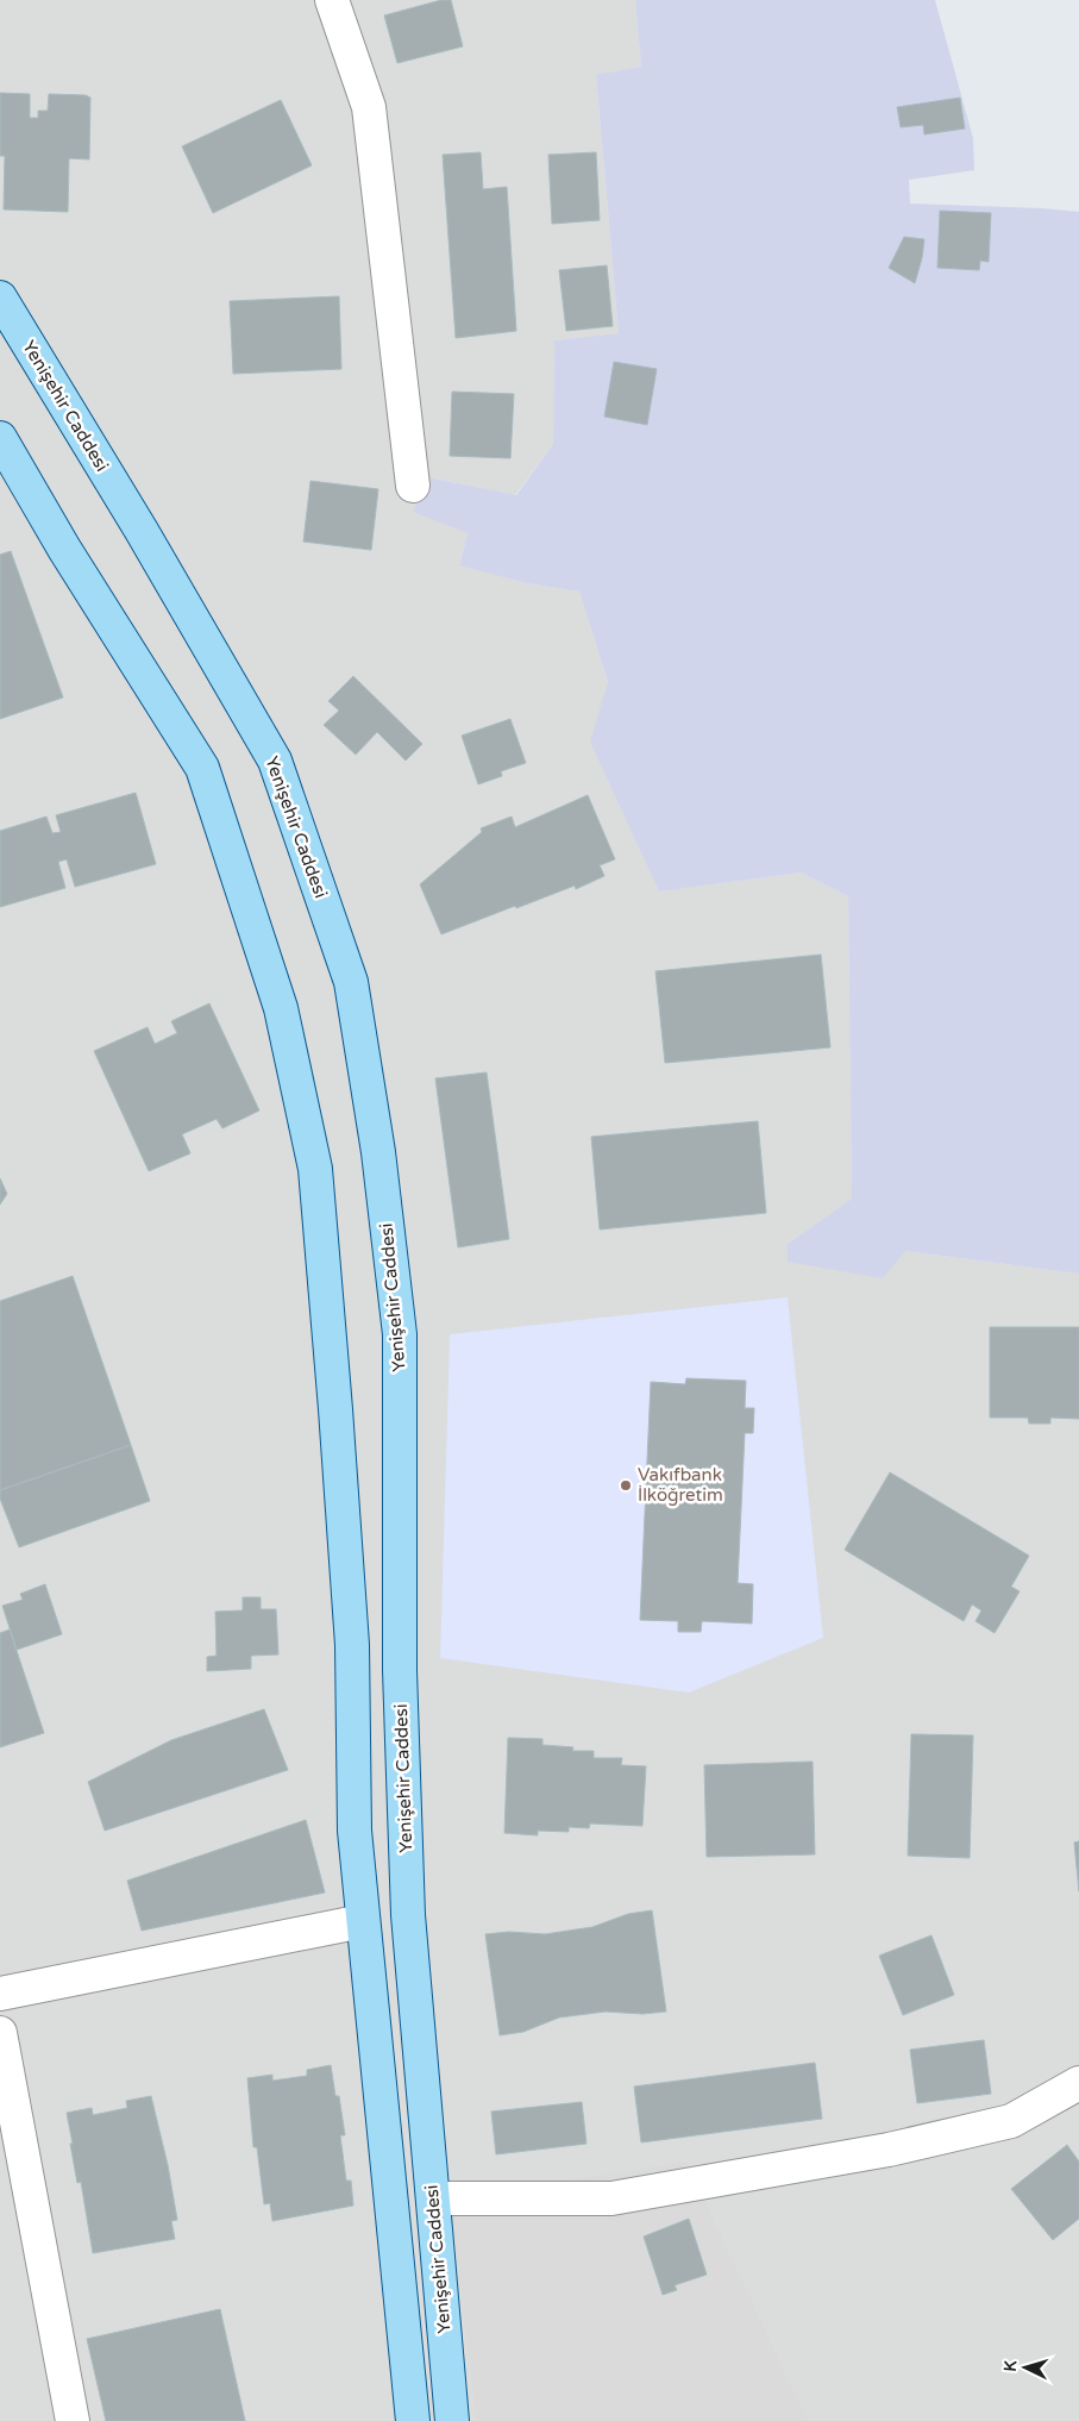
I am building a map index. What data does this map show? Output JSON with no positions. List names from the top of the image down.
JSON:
{
  "streets": {
    "main road": ["Yenişehir Caddesi"]
  },
  "places": ["Vakıfbank İlköğretim"],
  "north": "left"
}
